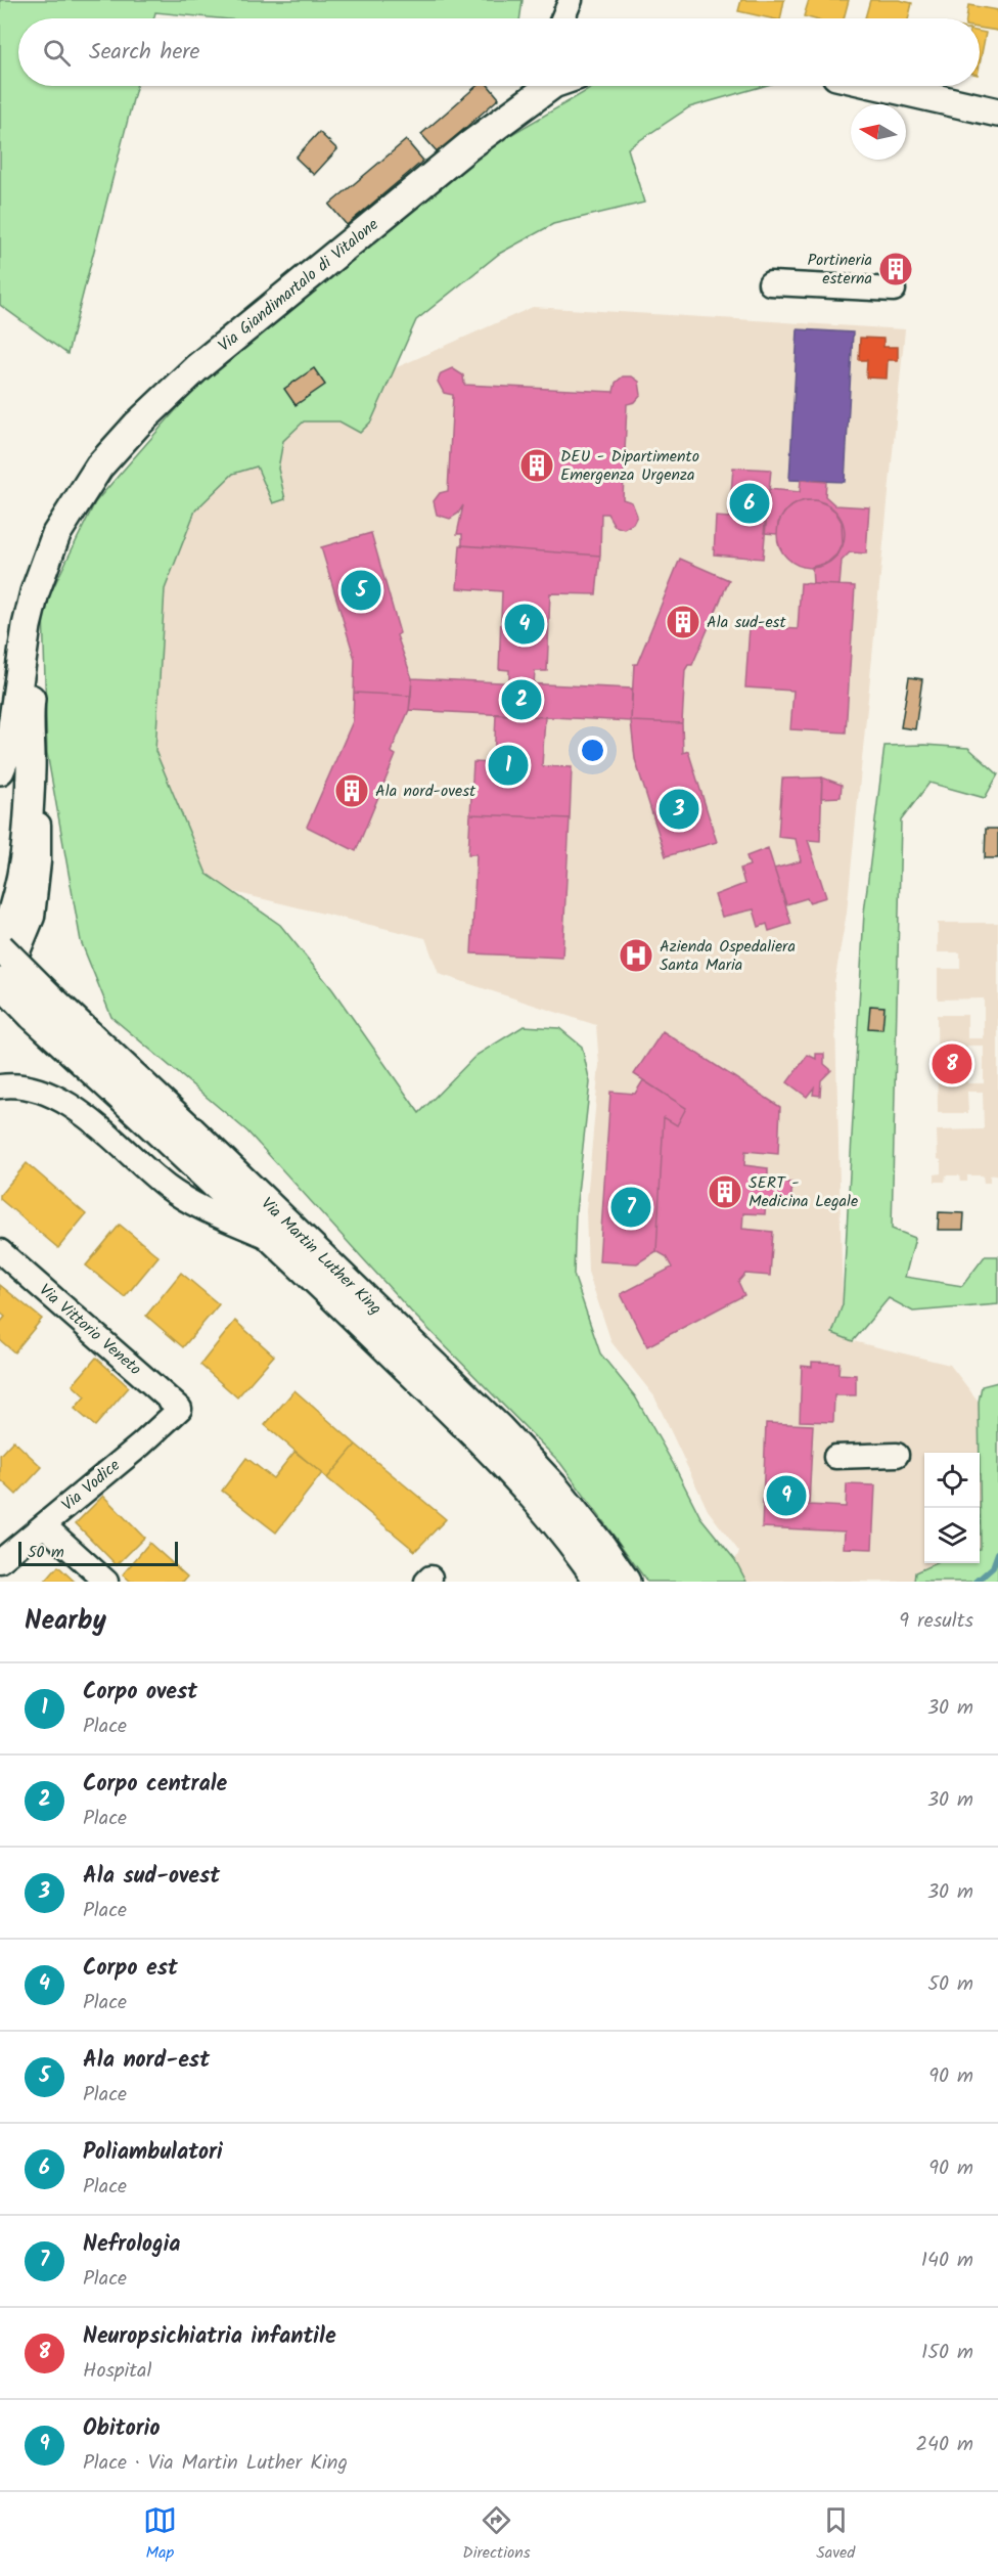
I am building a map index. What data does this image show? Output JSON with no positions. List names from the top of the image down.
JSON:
{
  "streets": {
    "main road": ["Via Giandimartalo di Vitalone", "Via Martin Luther King"],
    "street": ["Via Vittorio Veneto", "Via Vodice"]
  },
  "crossings": [
    ["Via Vittorio Veneto", "Via Vodice"]
  ],
  "places": {
    "building": [
      "Portineria esterna",
      "DEU - Dipartimento Emergenza Urgenza",
      "Ala sud-est",
      "Ala nord-ovest",
      "SERT - Medicina Legale"
    ],
    "hospital": ["Azienda Ospedaliera Santa Maria"]
  },
  "scale_bar": "50 m",
  "north": "left",
  "page": {
    "search": "Search here",
    "pins": [
      "6",
      "5",
      "4",
      "2",
      "1",
      "3",
      "8",
      "7",
      "9"
    ],
    "scale": "50 m",
    "heading": ["Nearby", "9 results"],
    "list": [
      {
        "mark": "1",
        "name": "Corpo ovest",
        "note": "Place",
        "value": "30 m"
      },
      {
        "mark": "2",
        "name": "Corpo centrale",
        "note": "Place",
        "value": "30 m"
      },
      {
        "mark": "3",
        "name": "Ala sud-ovest",
        "note": "Place",
        "value": "30 m"
      },
      {
        "mark": "4",
        "name": "Corpo est",
        "note": "Place",
        "value": "50 m"
      },
      {
        "mark": "5",
        "name": "Ala nord-est",
        "note": "Place",
        "value": "90 m"
      },
      {
        "mark": "6",
        "name": "Poliambulatori",
        "note": "Place",
        "value": "90 m"
      },
      {
        "mark": "7",
        "name": "Nefrologia",
        "note": "Place",
        "value": "140 m"
      },
      {
        "mark": "8",
        "name": "Neuropsichiatria infantile",
        "note": "Hospital",
        "value": "150 m"
      },
      {
        "mark": "9",
        "name": "Obitorio",
        "note": "Place · Via Martin Luther King",
        "value": "240 m"
      }
    ],
    "nav": ["Map", "Directions", "Saved"]
  }
}
